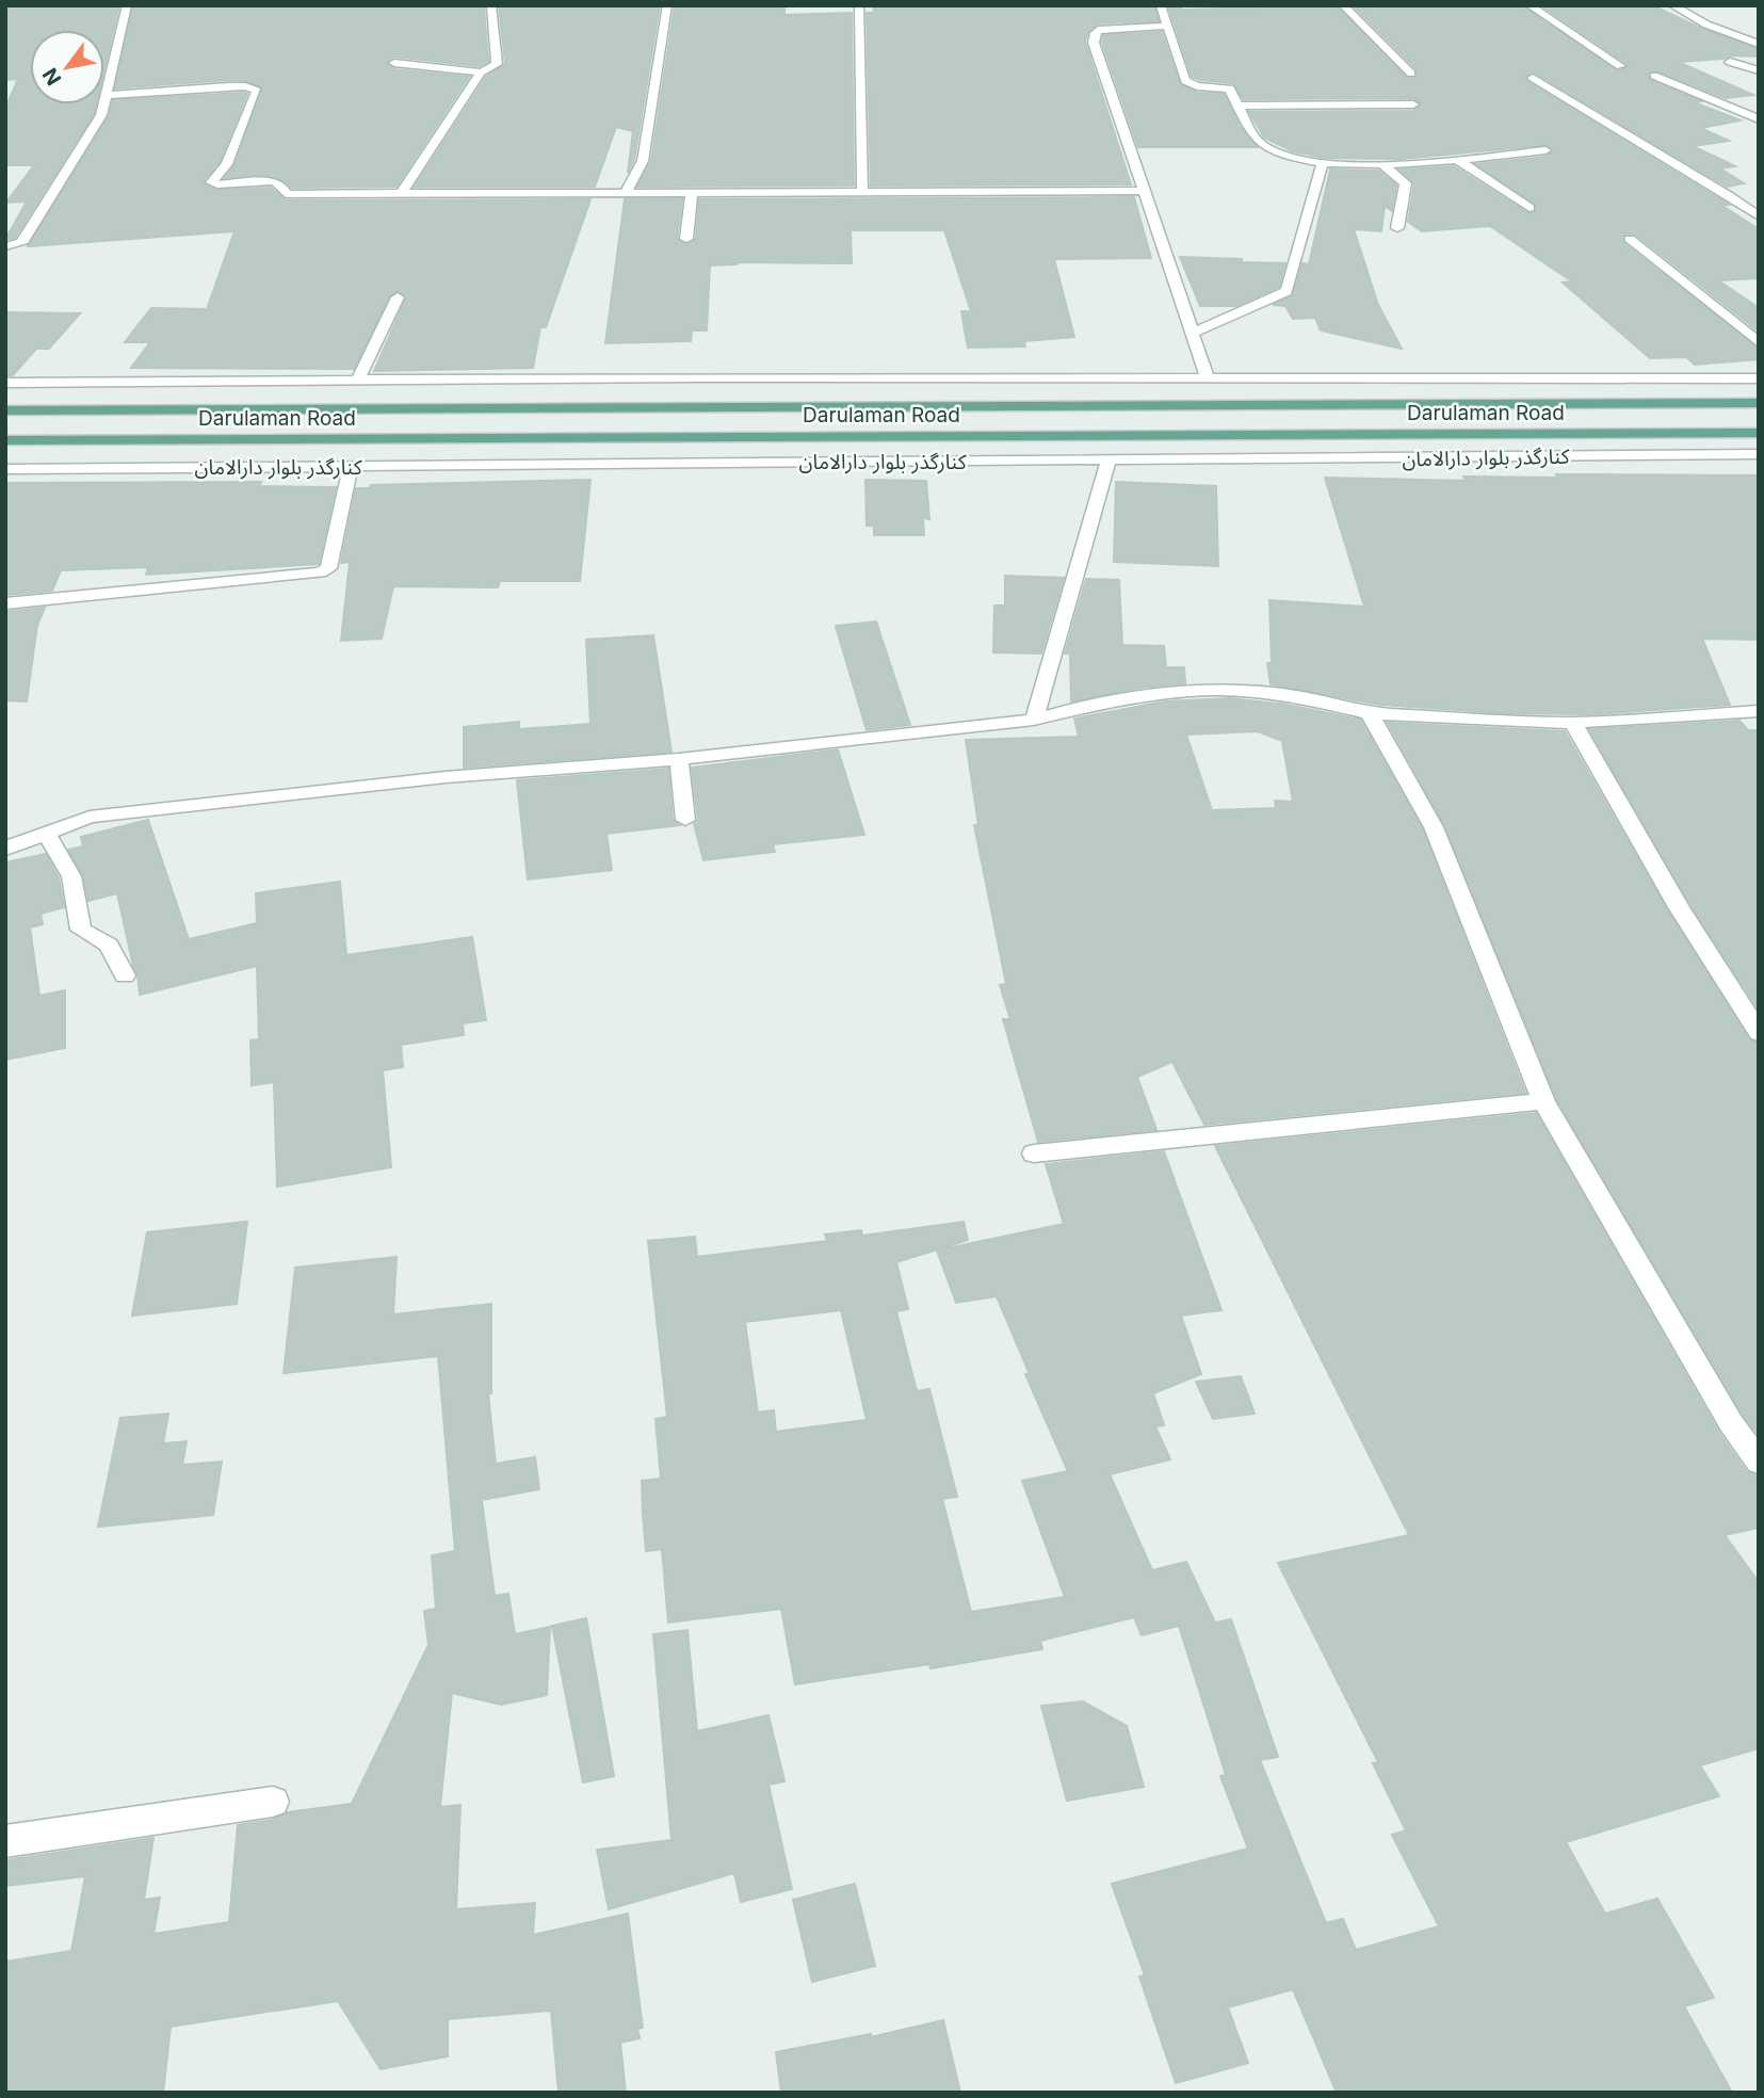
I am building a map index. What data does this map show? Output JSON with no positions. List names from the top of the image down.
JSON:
{
  "streets": {
    "main road": ["Darulaman Road"],
    "street": ["کنارگذر بلوار دارالامان"]
  },
  "north": "bottom left"
}
